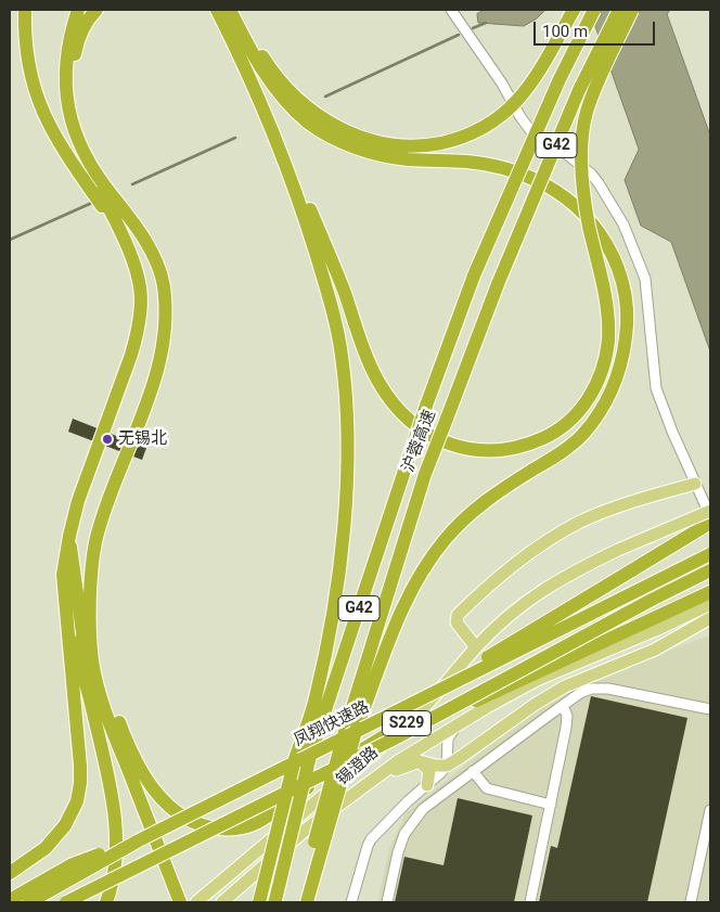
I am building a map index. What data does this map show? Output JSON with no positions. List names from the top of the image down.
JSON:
{
  "streets": {
    "highway": ["G42", "沪蓉高速", "凤翔快速路"],
    "main road": ["S229", "锡澄路"]
  },
  "places": ["无锡北"],
  "scale_bar": "100 m"
}
